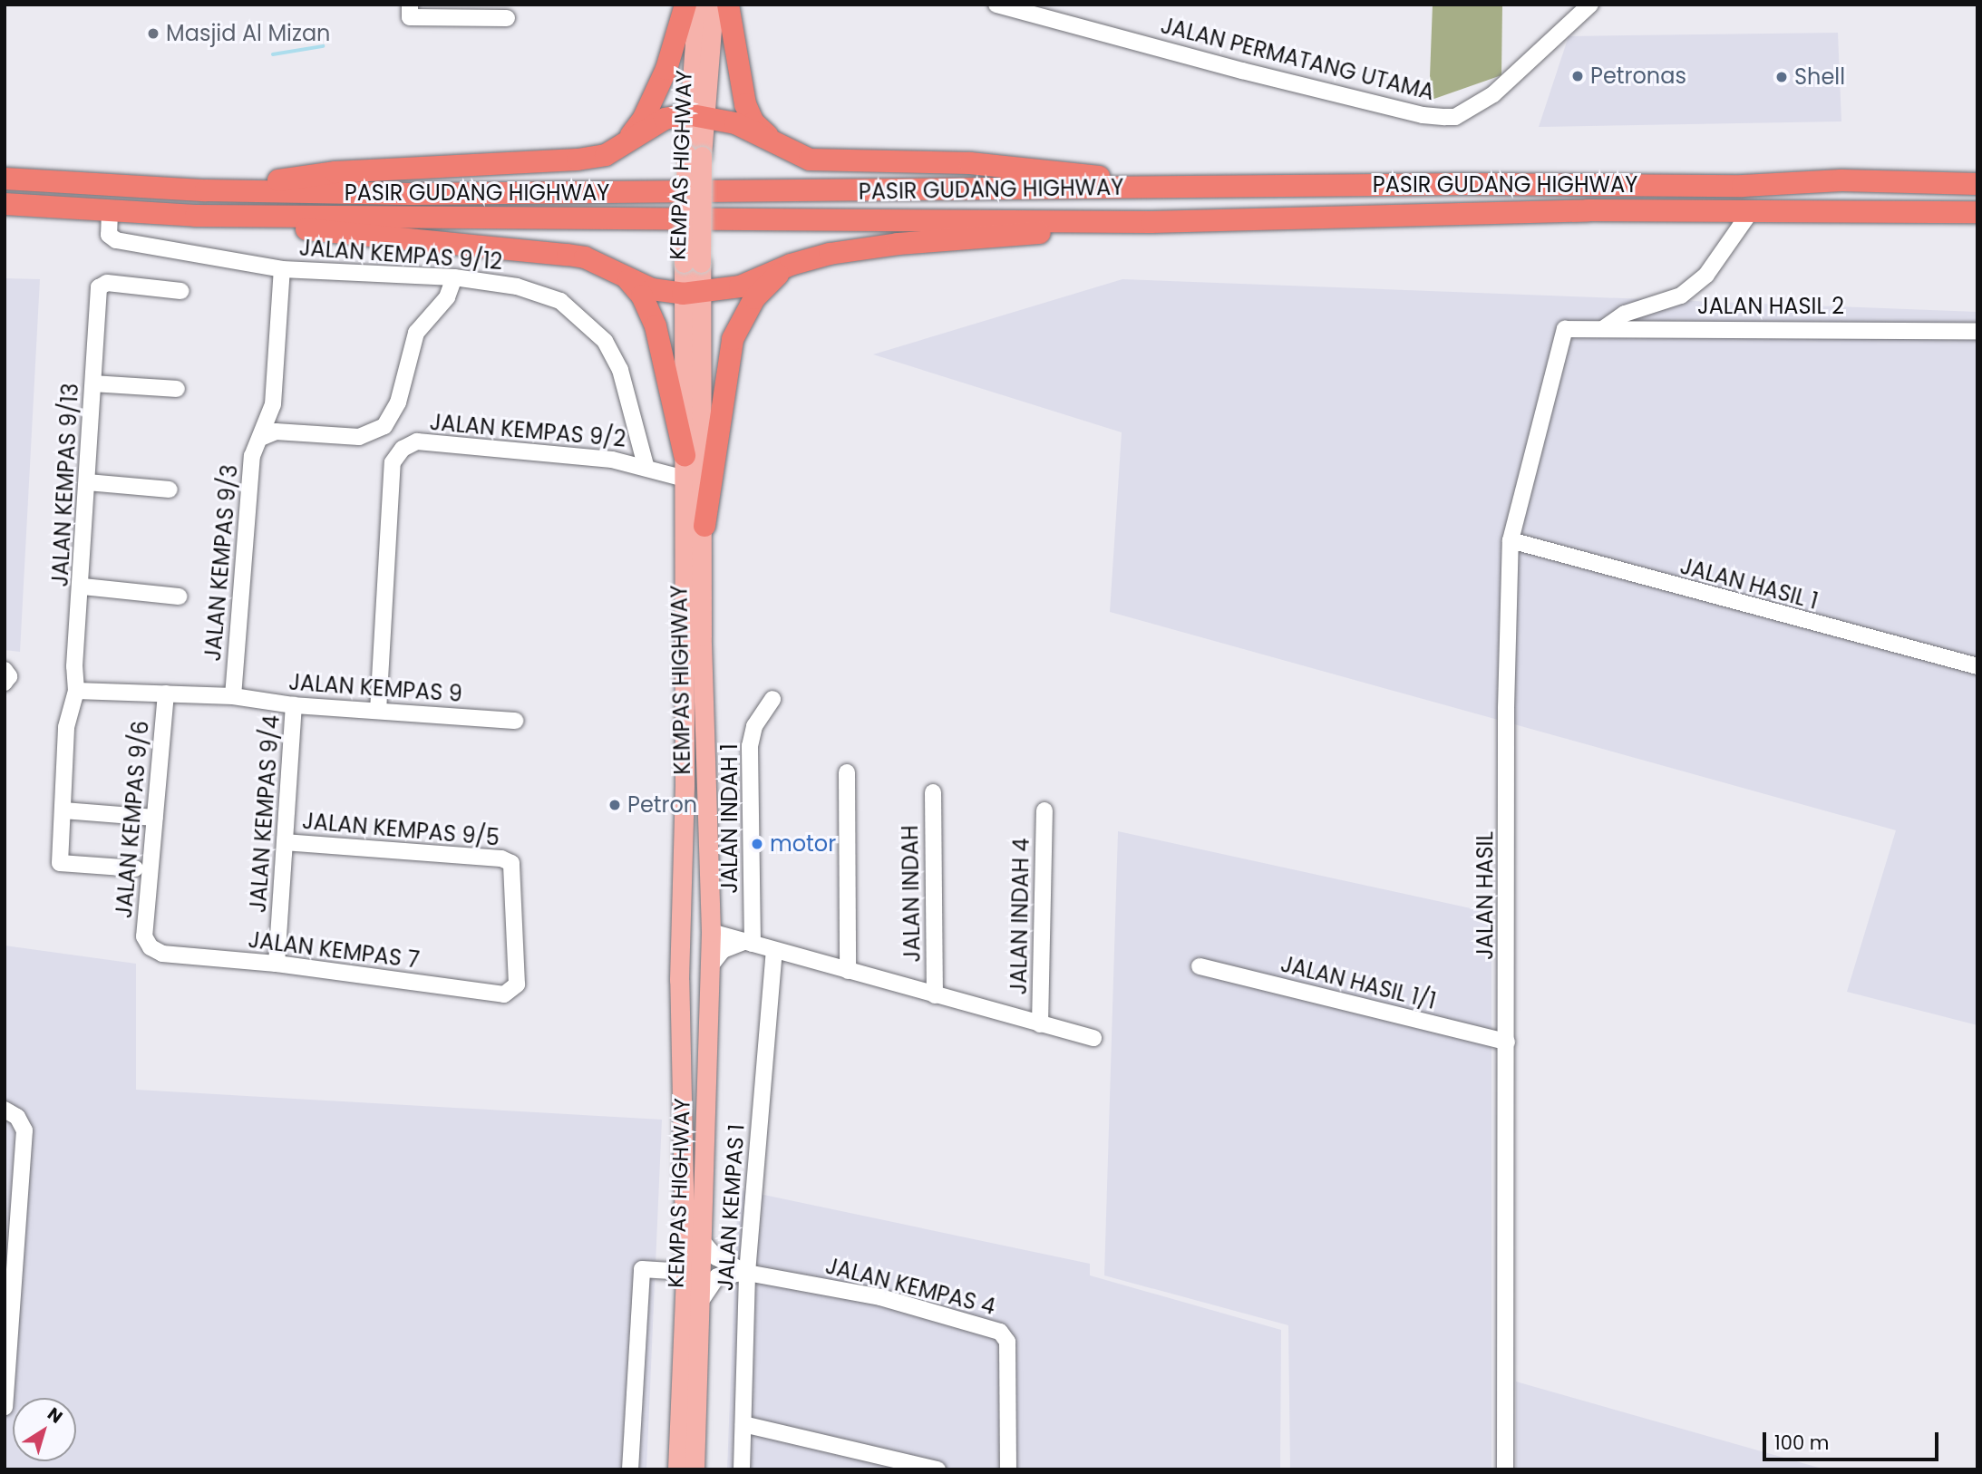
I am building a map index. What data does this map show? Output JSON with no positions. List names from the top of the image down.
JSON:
{
  "streets": {
    "highway": ["PASIR GUDANG HIGHWAY"],
    "main road": ["KEMPAS HIGHWAY"],
    "street": [
      "JALAN PERMATANG UTAMA",
      "JALAN KEMPAS 9/12",
      "JALAN HASIL 2",
      "JALAN KEMPAS 9/2",
      "JALAN KEMPAS 9/13",
      "JALAN KEMPAS 9/3",
      "JALAN HASIL 1",
      "JALAN KEMPAS 9",
      "JALAN KEMPAS 9/4",
      "JALAN INDAH 1",
      "JALAN KEMPAS 9/6",
      "JALAN KEMPAS 9/5",
      "JALAN INDAH",
      "JALAN HASIL",
      "JALAN INDAH 4",
      "JALAN KEMPAS 7",
      "JALAN HASIL 1/1",
      "JALAN KEMPAS 1",
      "JALAN KEMPAS 4"
    ]
  },
  "crossings": [
    ["KEMPAS HIGHWAY", "JALAN KEMPAS 9/2"],
    ["KEMPAS HIGHWAY", "JALAN INDAH"],
    ["PASIR GUDANG HIGHWAY", "JALAN KEMPAS 9/12"],
    ["JALAN KEMPAS 9/12", "JALAN KEMPAS 9/2"],
    ["JALAN KEMPAS 9/12", "JALAN KEMPAS 9/3"],
    ["JALAN HASIL 2", "JALAN HASIL"],
    ["JALAN KEMPAS 9/2", "JALAN KEMPAS 9"],
    ["JALAN KEMPAS 9/13", "JALAN KEMPAS 9"],
    ["JALAN KEMPAS 9/3", "JALAN KEMPAS 9"],
    ["JALAN HASIL 1", "JALAN HASIL"],
    ["JALAN KEMPAS 9", "JALAN KEMPAS 9/4"],
    ["JALAN KEMPAS 9", "JALAN KEMPAS 9/6"],
    ["JALAN KEMPAS 9/4", "JALAN KEMPAS 9/5"],
    ["JALAN KEMPAS 9/4", "JALAN KEMPAS 7"],
    ["JALAN INDAH 1", "JALAN INDAH"],
    ["JALAN KEMPAS 9/6", "JALAN KEMPAS 7"],
    ["JALAN KEMPAS 9/5", "JALAN KEMPAS 7"],
    ["JALAN INDAH", "JALAN INDAH 4"],
    ["JALAN INDAH", "JALAN KEMPAS 1"],
    ["JALAN HASIL", "JALAN HASIL 1/1"],
    ["JALAN KEMPAS 1", "JALAN KEMPAS 4"]
  ],
  "places": [
    "Masjid Al Mizan",
    "Petronas",
    "Shell",
    "Petron",
    "motor"
  ],
  "scale_bar": "100 m",
  "north": "top right"
}
